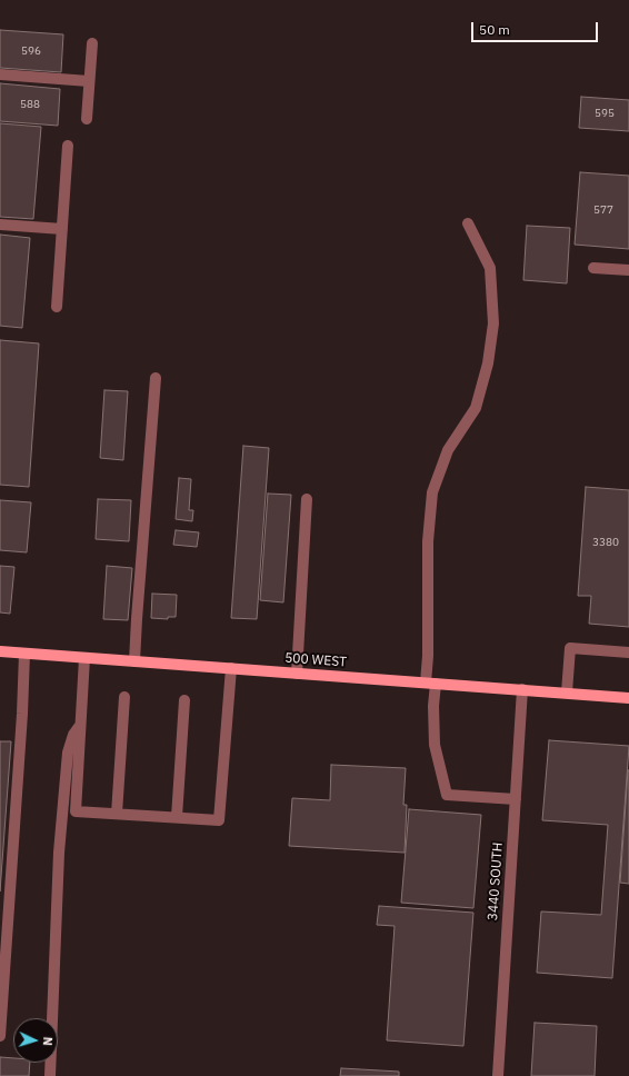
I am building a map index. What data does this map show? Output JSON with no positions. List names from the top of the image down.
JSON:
{
  "streets": {
    "main road": ["500 WEST"],
    "street": ["3440 SOUTH"]
  },
  "crossings": [
    ["500 WEST", "3440 SOUTH"]
  ],
  "house_numbers": [
    "596",
    "588",
    "595",
    "577",
    "3380"
  ],
  "scale_bar": "50 m",
  "north": "right"
}
